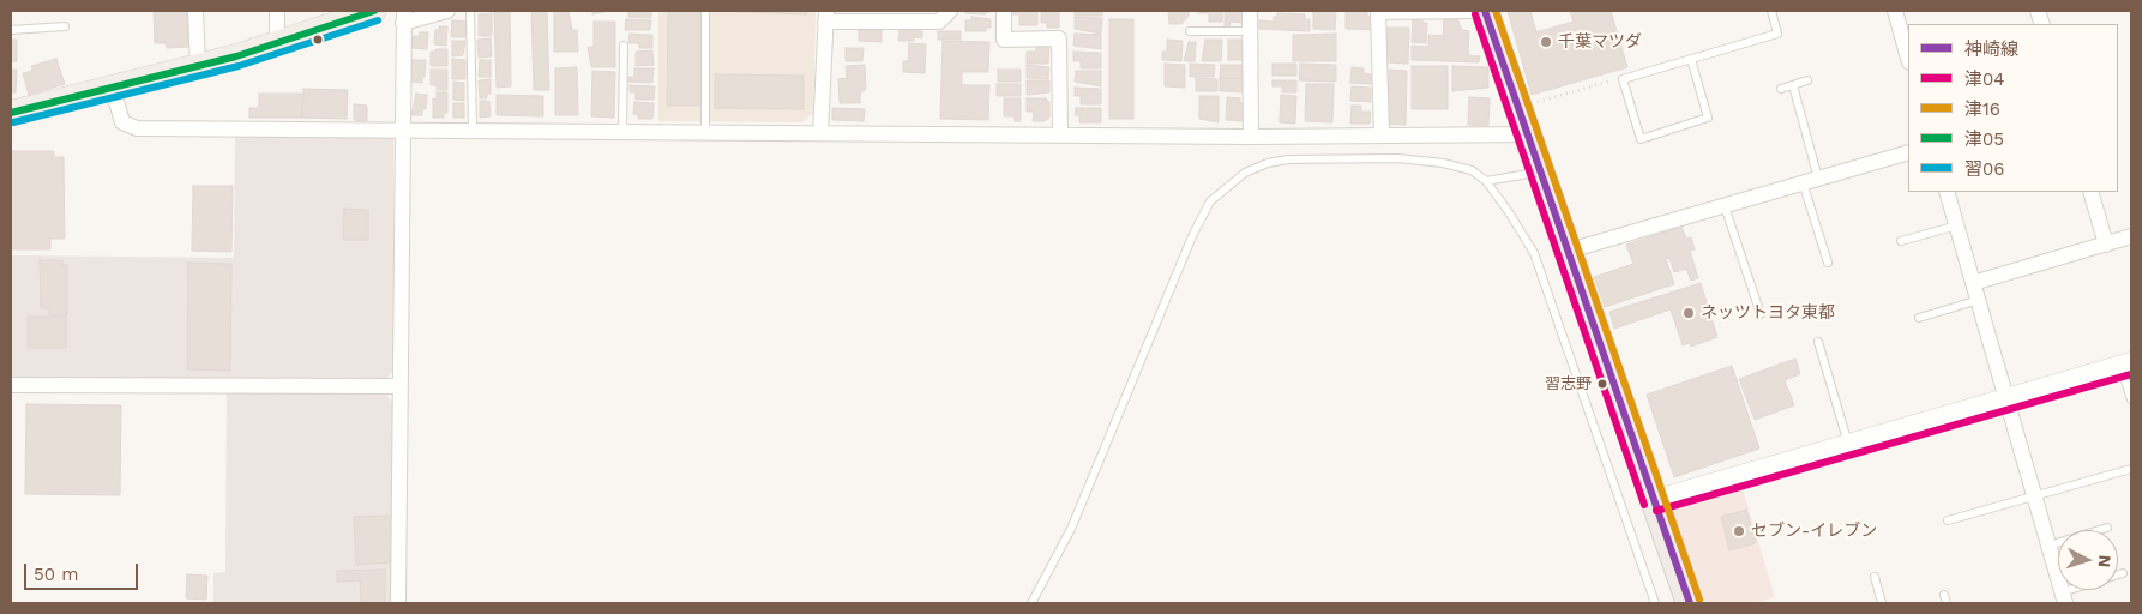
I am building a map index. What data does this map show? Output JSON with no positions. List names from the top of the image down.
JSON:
{
  "places": [
    "千葉マツダ",
    "ネッツトヨタ東都",
    "習志野",
    "セブン-イレブン"
  ],
  "lines": [
    "transit line 神崎線",
    "transit line 津16",
    "transit line 津05",
    "transit line 津04",
    "transit line 習06"
  ],
  "legend": [
    "神崎線",
    "津04",
    "津16",
    "津05",
    "習06"
  ],
  "scale_bar": "50 m",
  "north": "right"
}
